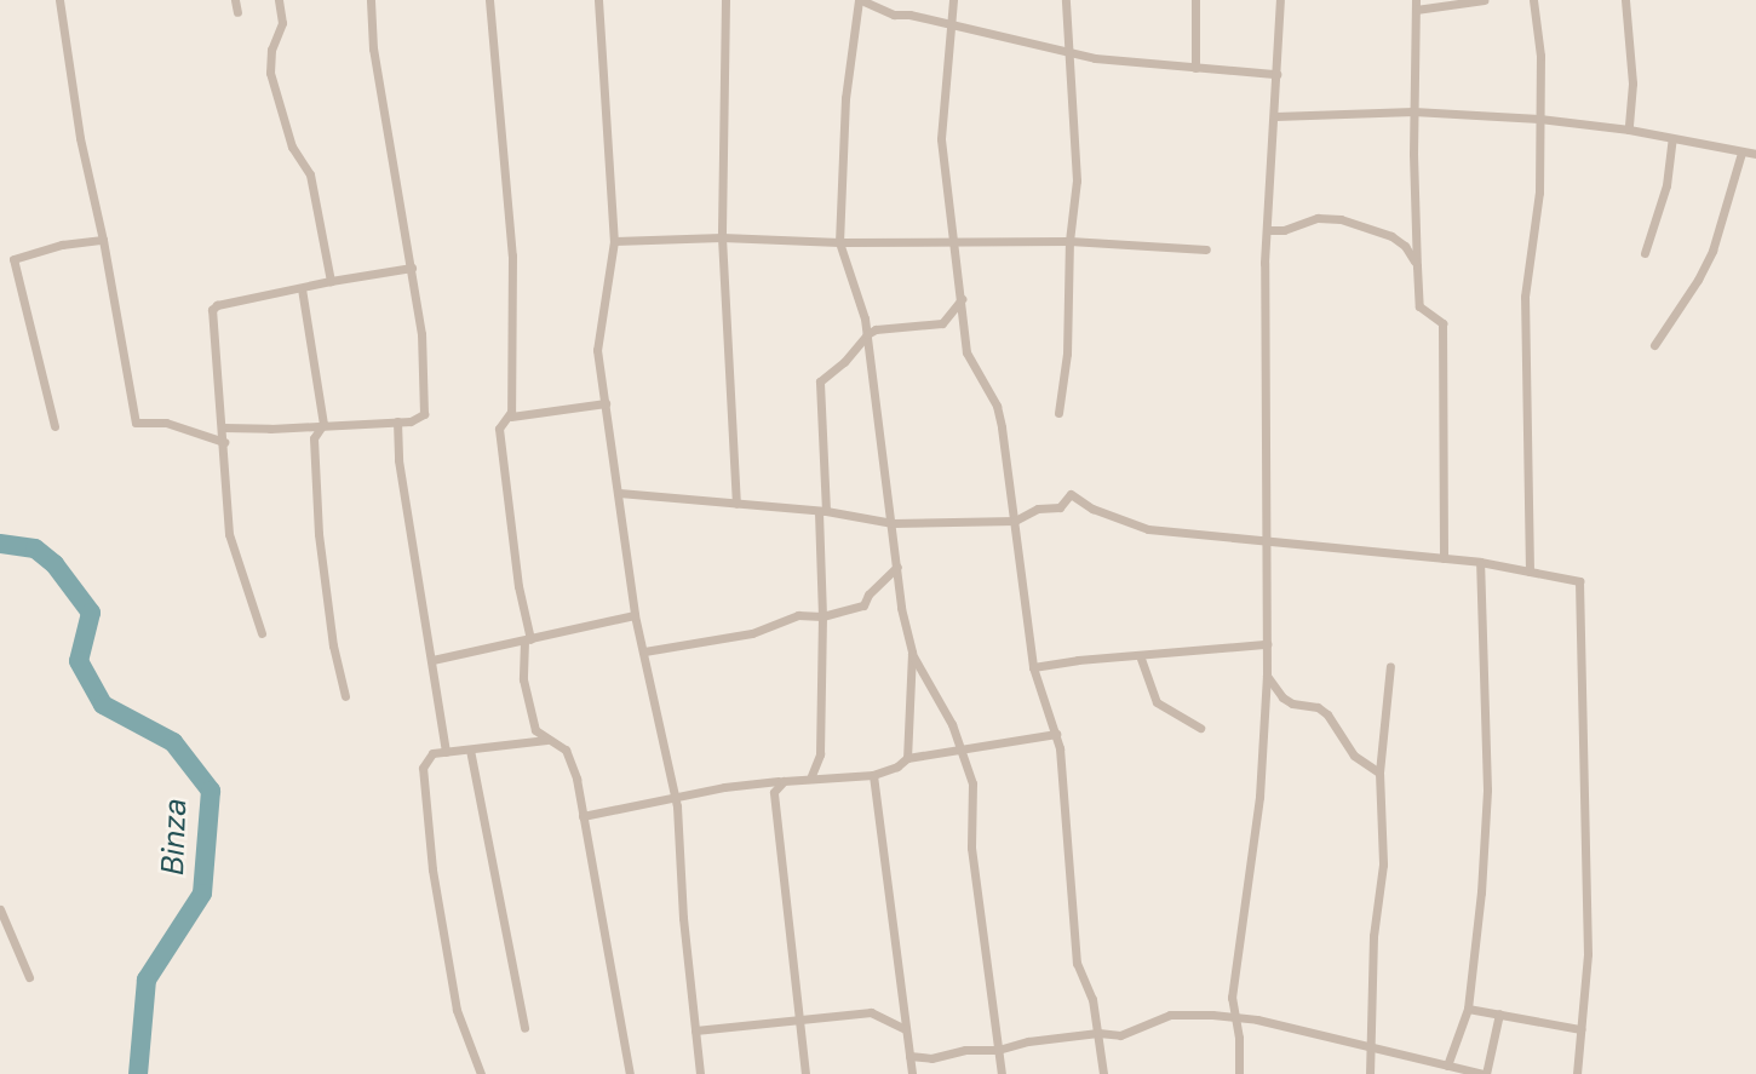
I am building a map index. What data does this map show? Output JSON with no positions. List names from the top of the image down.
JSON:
{
  "water": ["Binza"]
}
